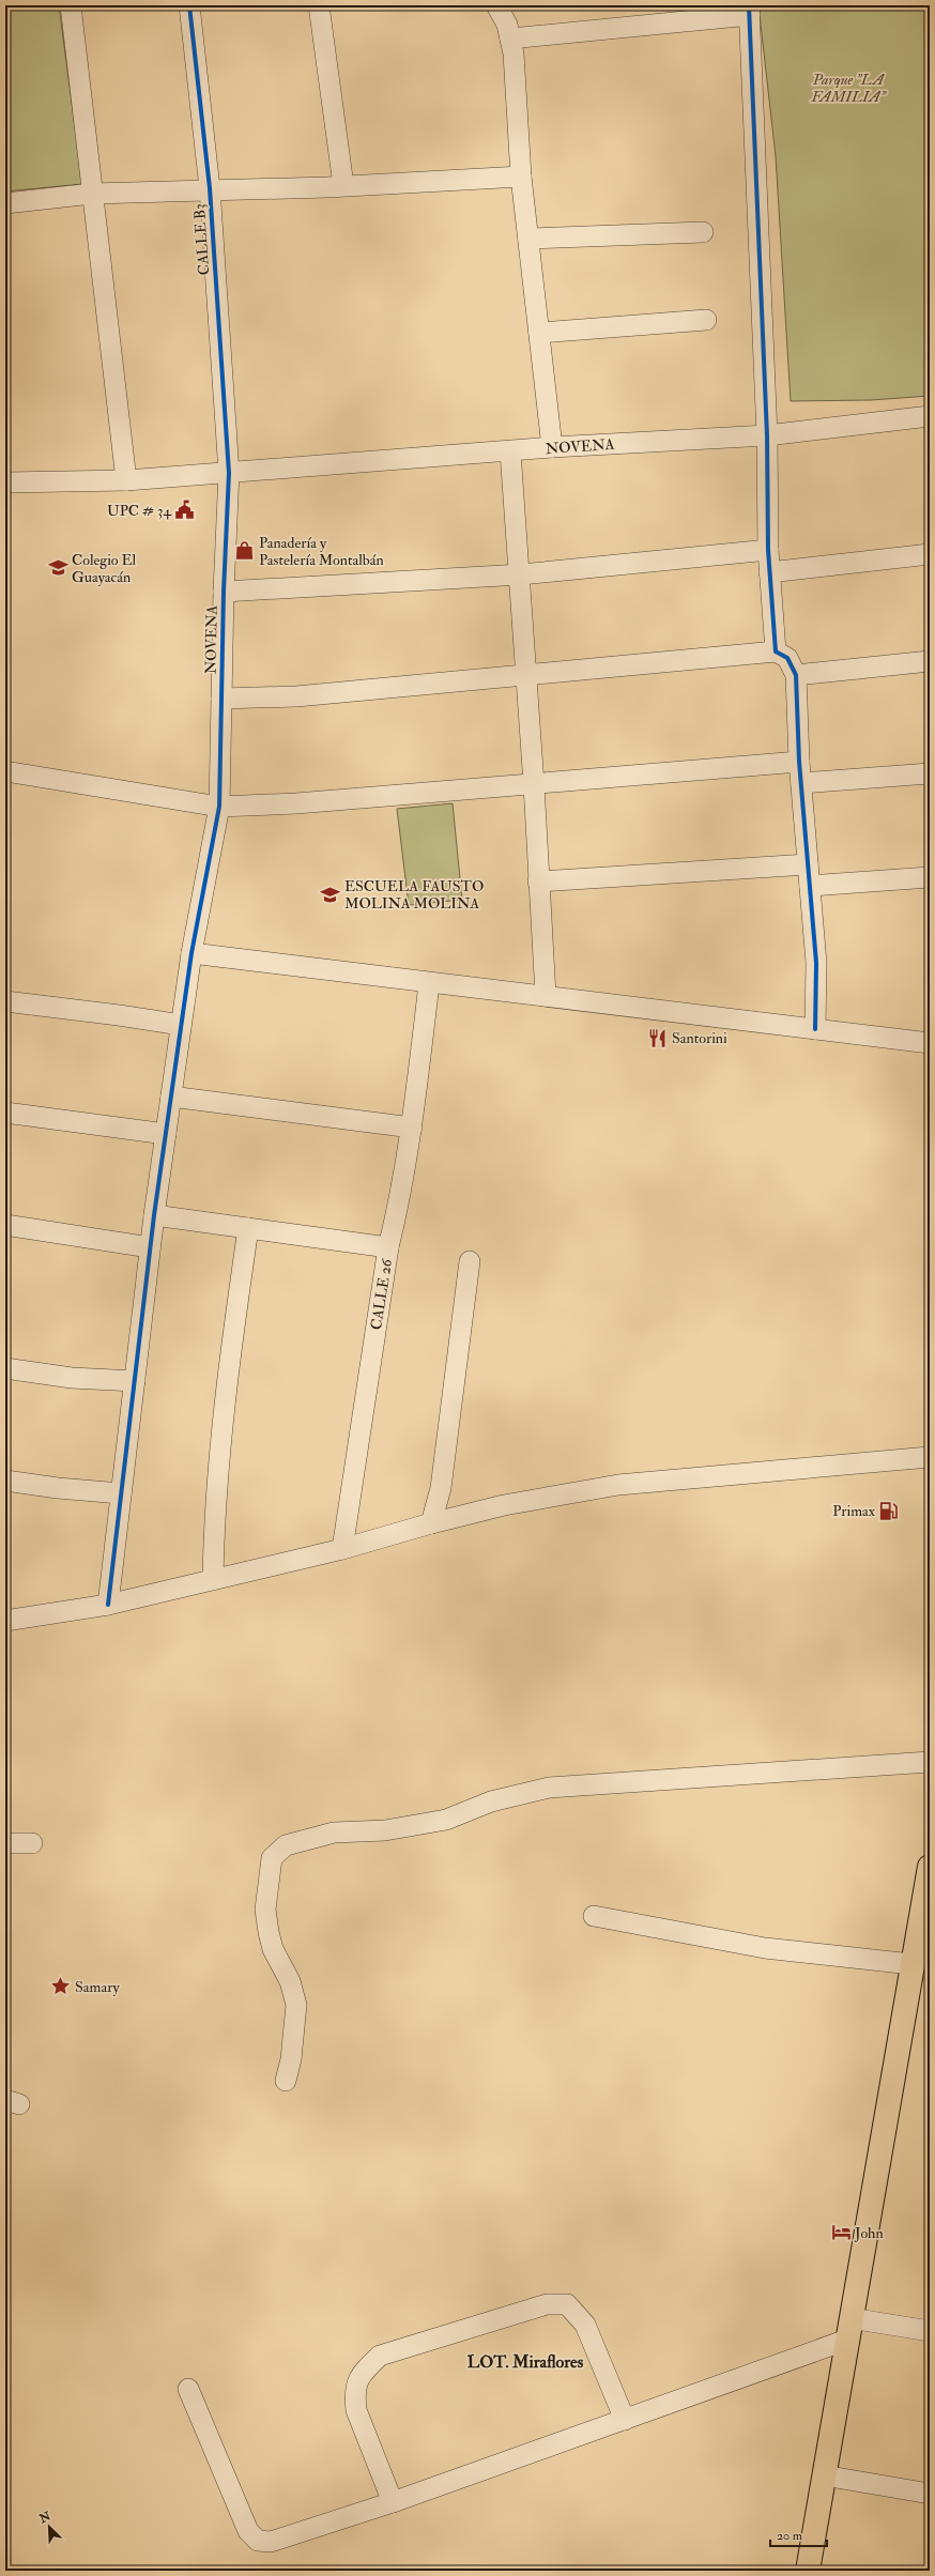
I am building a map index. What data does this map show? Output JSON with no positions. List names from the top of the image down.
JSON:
{
  "streets": {
    "street": ["CALLE B3", "NOVENA", "CALLE 26"]
  },
  "crossings": [
    ["CALLE B3", "NOVENA"],
    ["NOVENA", "CALLE 26"]
  ],
  "districts": ["LOT. Miraflores"],
  "parks": ["Parque \"LA FAMILIA\""],
  "places": {
    "public building": ["UPC # 34"],
    "shop": ["Panadería y Pastelería Montalbán"],
    "school or university": ["Colegio El Guayacán", "ESCUELA FAUSTO MOLINA MOLINA"],
    "restaurant": ["Santorini"],
    "fuel station": ["Primax"],
    "place": ["Samary"],
    "hotel": ["John"]
  },
  "scale_bar": "20 m",
  "north": "top left"
}
